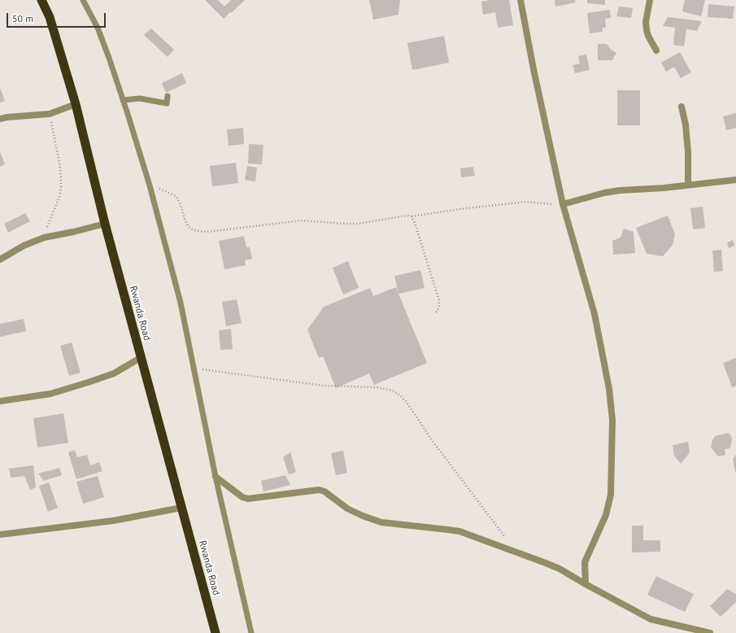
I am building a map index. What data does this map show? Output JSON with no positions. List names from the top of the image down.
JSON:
{
  "streets": {
    "highway": ["Rwanda Road"]
  },
  "scale_bar": "50 m"
}
